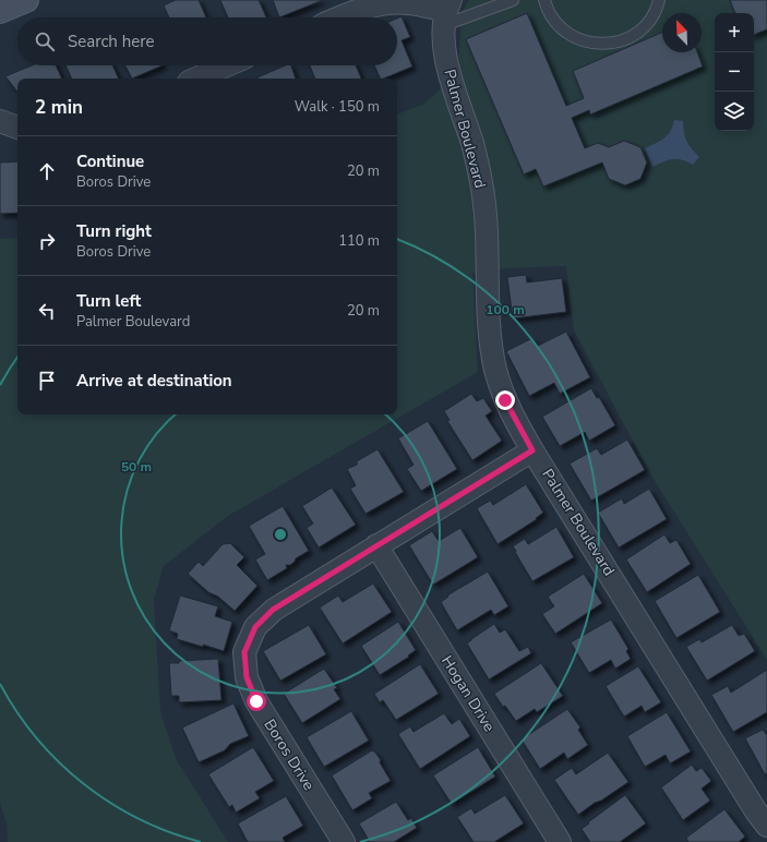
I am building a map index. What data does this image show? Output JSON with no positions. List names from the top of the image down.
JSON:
{
  "streets": {
    "street": ["Palmer Boulevard", "Hogan Drive", "Boros Drive"]
  },
  "crossings": [
    ["Palmer Boulevard", "Boros Drive"],
    ["Hogan Drive", "Boros Drive"]
  ],
  "north": "top left",
  "page": {
    "map_buttons": ["+", "−"],
    "search": "Search here",
    "heading": ["2 min", "Walk · 150 m"],
    "list": [
      ["Continue", "Boros Drive", "20 m"],
      ["Turn right", "Boros Drive", "110 m"],
      ["Turn left", "Palmer Boulevard", "20 m"],
      "Arrive at destination"
    ]
  },
  "rings": ["100 m", "50 m"]
}
